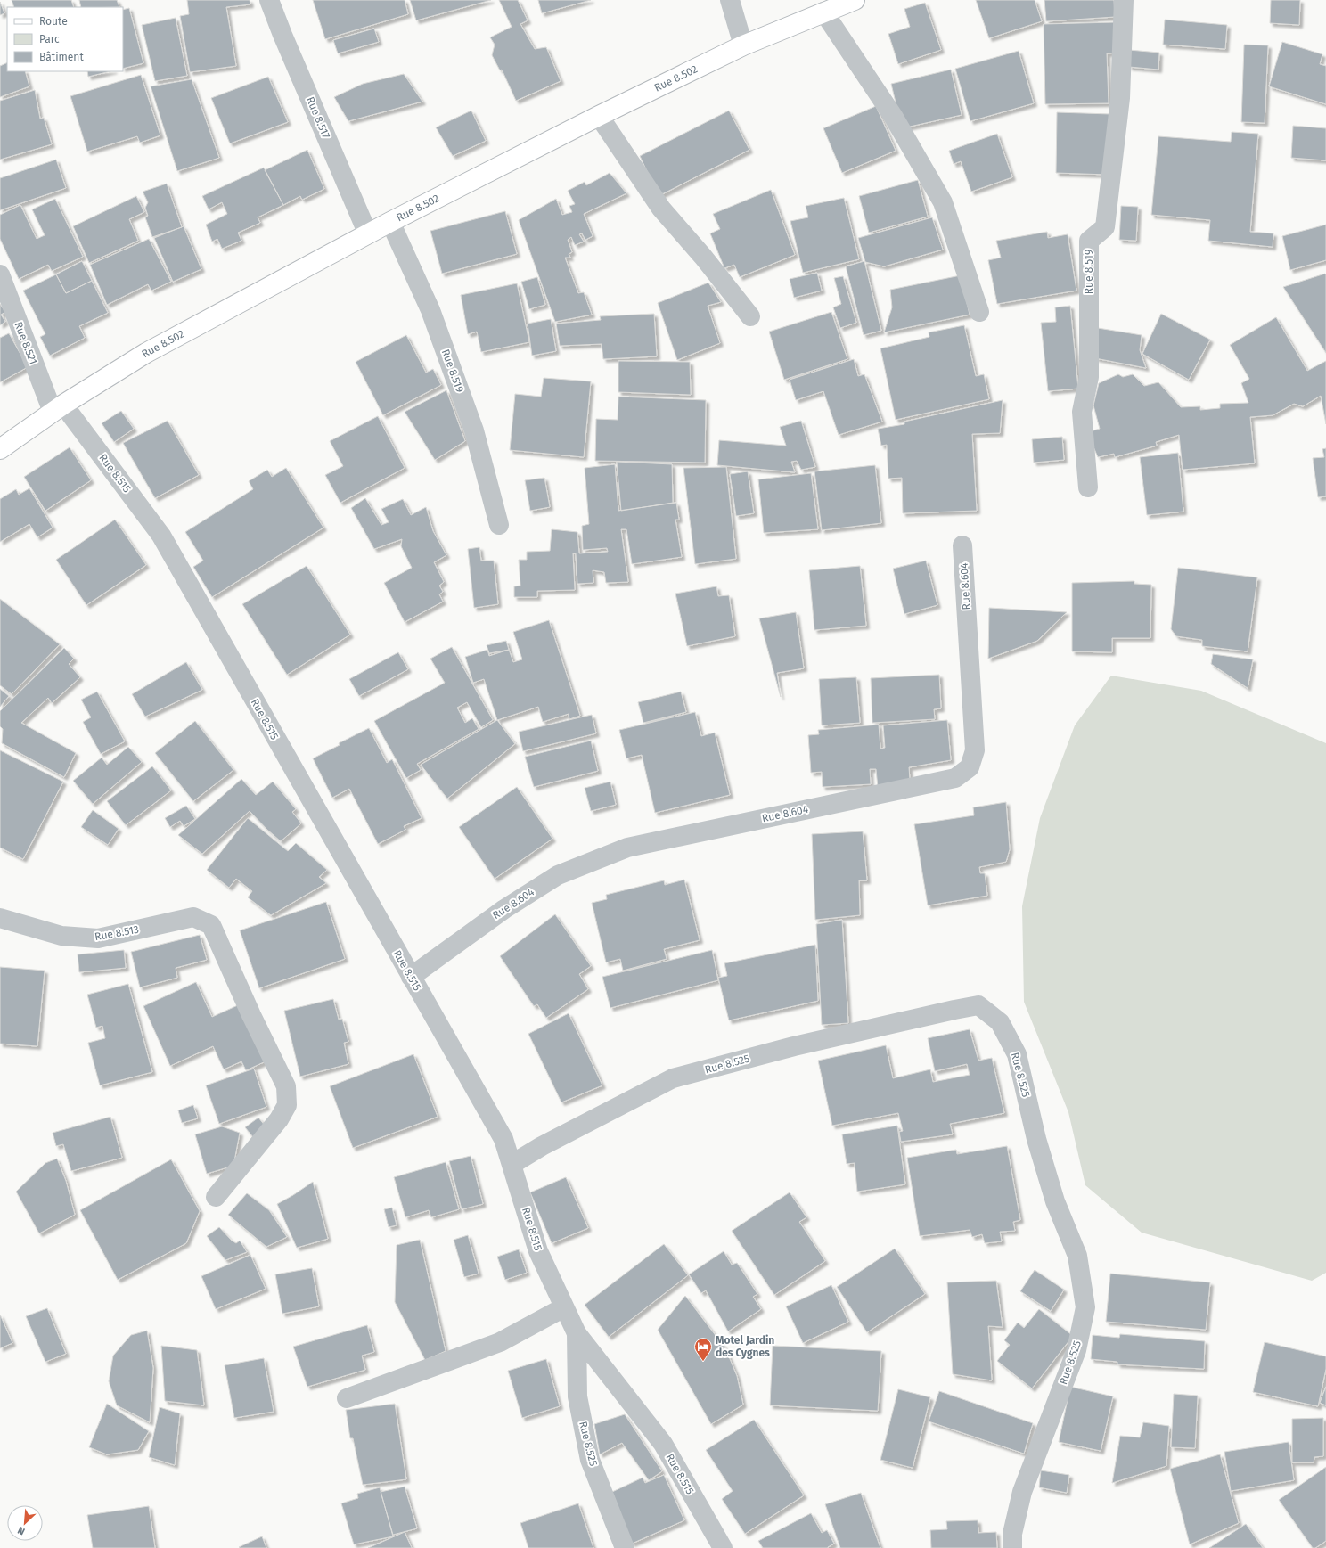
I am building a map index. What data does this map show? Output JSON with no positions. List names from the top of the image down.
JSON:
{
  "streets": {
    "main road": ["Rue 8.502"],
    "street": [
      "Rue 8.517",
      "Rue 8.519",
      "Rue 8.521",
      "Rue 8.515",
      "Rue 8.604",
      "Rue 8.513",
      "Rue 8.525"
    ]
  },
  "crossings": [
    ["Rue 8.502", "Rue 8.517"],
    ["Rue 8.502", "Rue 8.519"],
    ["Rue 8.502", "Rue 8.521"],
    ["Rue 8.502", "Rue 8.515"],
    ["Rue 8.521", "Rue 8.515"],
    ["Rue 8.515", "Rue 8.604"],
    ["Rue 8.515", "Rue 8.525"]
  ],
  "places": {
    "hotel": ["Motel Jardin des Cygnes"]
  },
  "legend": ["Route", "Parc", "Bâtiment"],
  "north": "bottom left"
}
